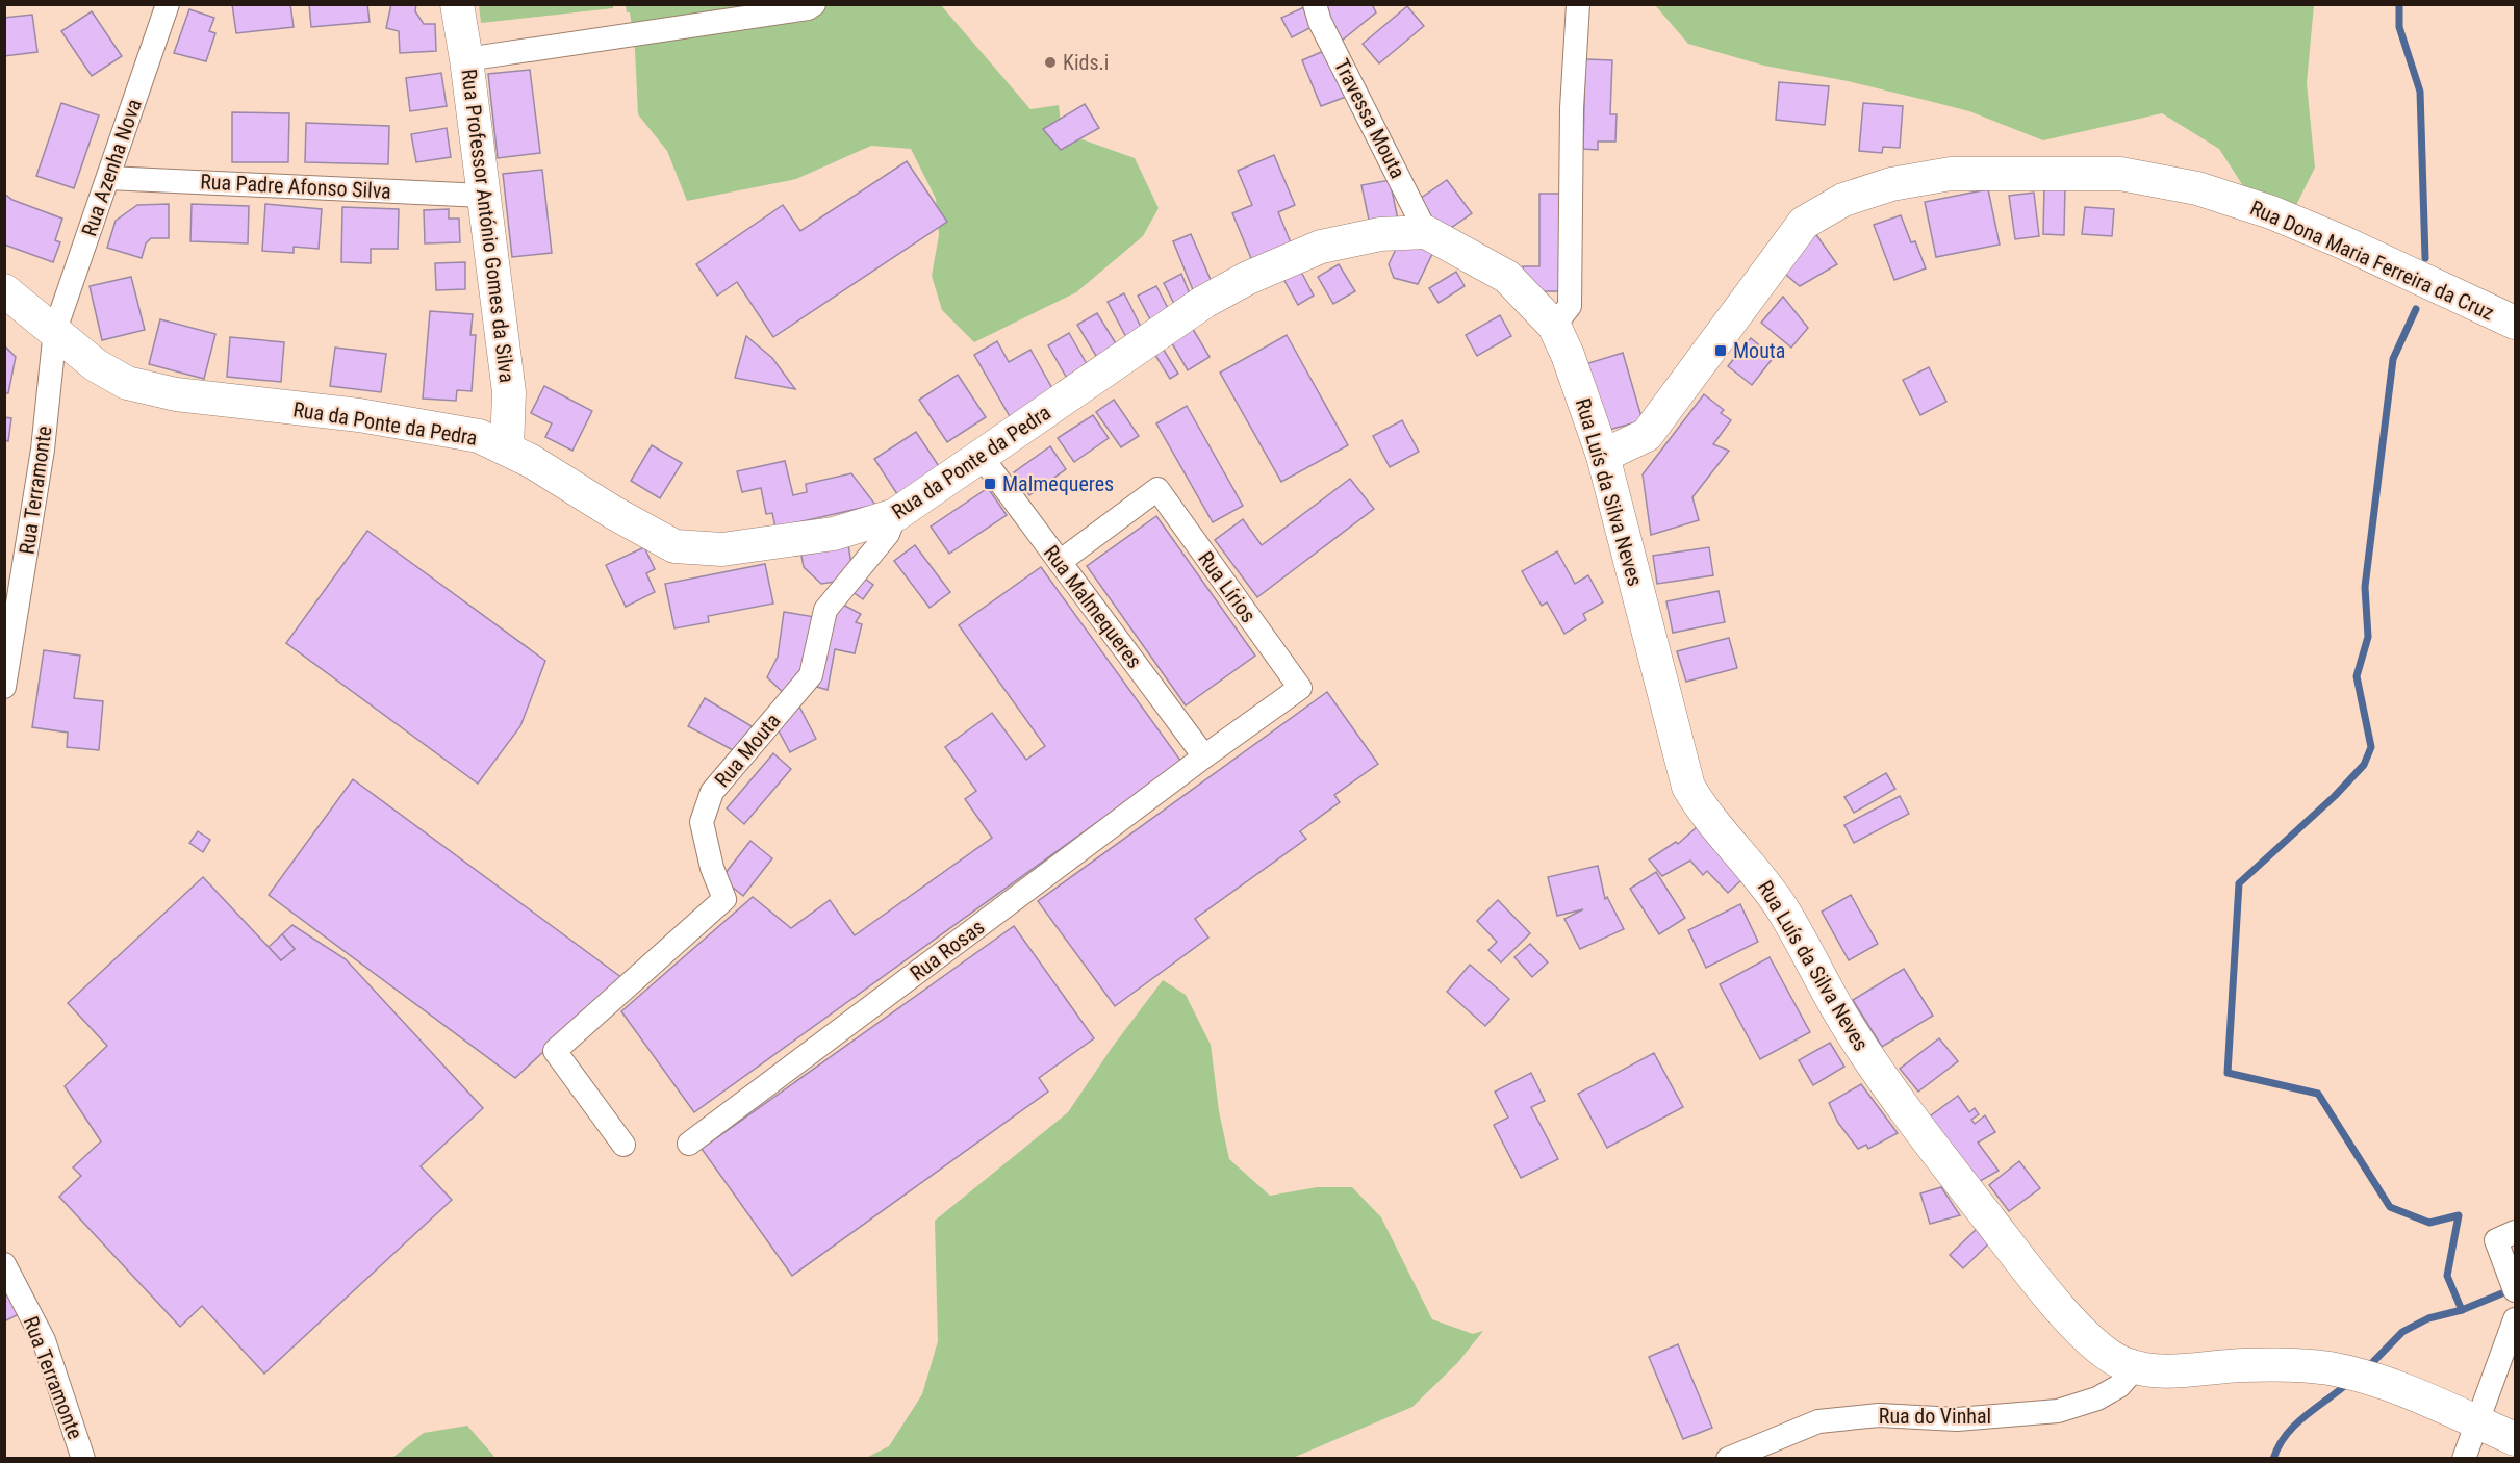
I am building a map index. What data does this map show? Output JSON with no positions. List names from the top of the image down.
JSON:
{
  "streets": {
    "street": [
      "Travessa Mouta",
      "Rua Azenha Nova",
      "Rua Padre Afonso Silva",
      "Rua Professor António Gomes da Silva",
      "Rua Dona Maria Ferreira da Cruz",
      "Rua da Ponte da Pedra",
      "Rua Terramonte",
      "Rua Luís da Silva Neves",
      "Rua Lírios",
      "Rua Malmequeres",
      "Rua Mouta",
      "Rua Rosas",
      "Rua do Vinhal"
    ]
  },
  "crossings": [
    ["Travessa Mouta", "Rua da Ponte da Pedra"],
    ["Rua Azenha Nova", "Rua Padre Afonso Silva"],
    ["Rua Azenha Nova", "Rua da Ponte da Pedra"],
    ["Rua Azenha Nova", "Rua Terramonte"],
    ["Rua Padre Afonso Silva", "Rua Professor António Gomes da Silva"],
    ["Rua Professor António Gomes da Silva", "Rua da Ponte da Pedra"],
    ["Rua Dona Maria Ferreira da Cruz", "Rua Luís da Silva Neves"],
    ["Rua da Ponte da Pedra", "Rua Terramonte"],
    ["Rua da Ponte da Pedra", "Rua Malmequeres"],
    ["Rua da Ponte da Pedra", "Rua Mouta"],
    ["Rua Luís da Silva Neves", "Rua do Vinhal"],
    ["Rua Lírios", "Rua Malmequeres"],
    ["Rua Lírios", "Rua Rosas"],
    ["Rua Malmequeres", "Rua Rosas"]
  ],
  "places": {
    "other": ["Kids.i"],
    "transit": ["Mouta", "Malmequeres"]
  }
}
